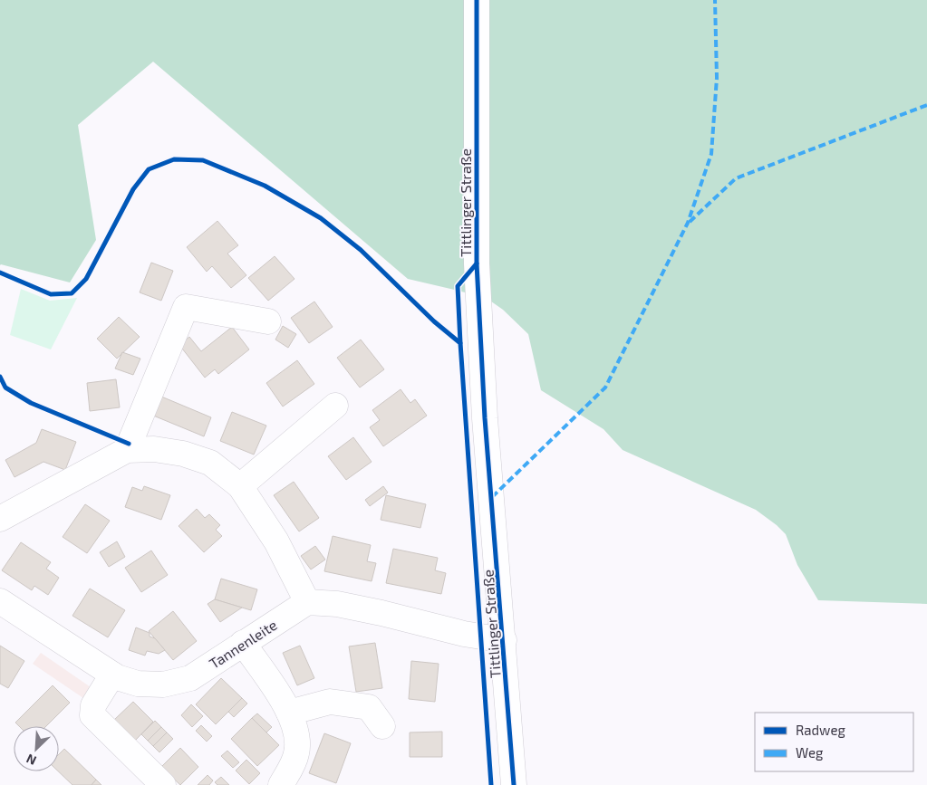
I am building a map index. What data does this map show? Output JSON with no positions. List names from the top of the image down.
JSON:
{
  "streets": {
    "street": ["Tittlinger Straße", "Tannenleite"]
  },
  "legend": ["Radweg", "Weg"],
  "north": "bottom left"
}
